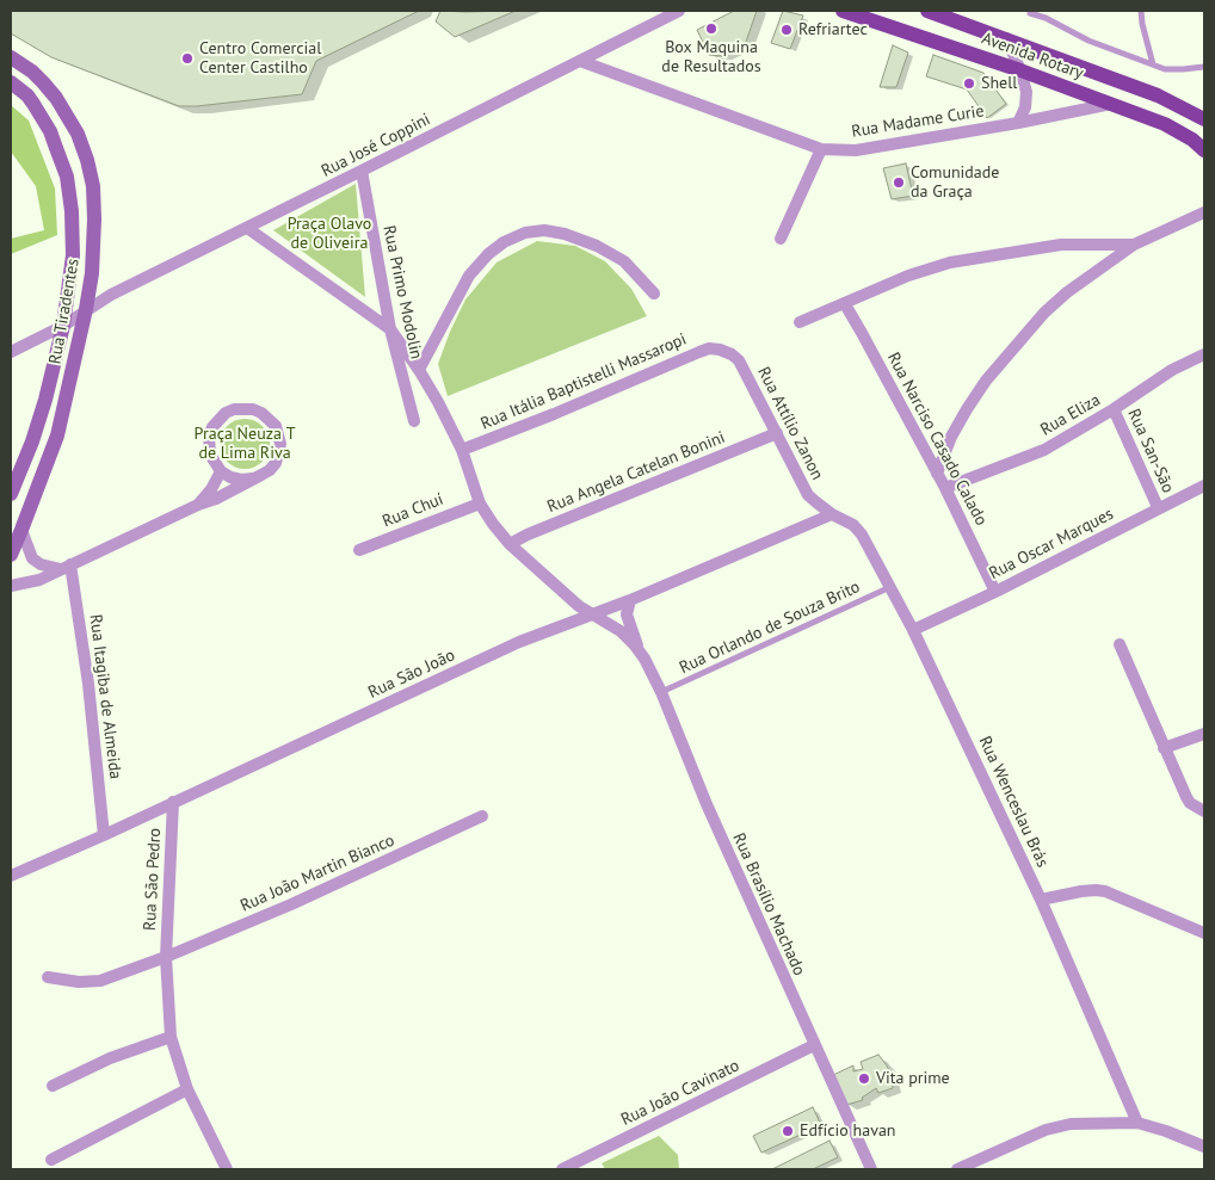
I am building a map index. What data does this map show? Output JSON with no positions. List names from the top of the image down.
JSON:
{
  "streets": {
    "main road": ["Avenida Rotary", "Rua Tiradentes"],
    "street": [
      "Rua Madame Curie",
      "Rua José Coppini",
      "Rua Primo Modolin",
      "Rua Itália Baptistelli Massaropi",
      "Rua Eliza",
      "Rua Attílio Zanon",
      "Rua Narciso Casado Calado",
      "Rua San-São",
      "Rua Angela Catelan Bonini",
      "Rua Chuí",
      "Rua Oscar Marques",
      "Rua São João",
      "Rua Itagiba de Almeida",
      "Rua Wenceslau Brás",
      "Rua João Martin Bianco",
      "Rua São Pedro",
      "Rua Brasílio Machado",
      "Rua João Cavinato"
    ],
    "lane": ["Rua Orlando de Souza Brito"]
  },
  "crossings": [
    ["Avenida Rotary", "Rua Madame Curie"],
    ["Rua Madame Curie", "Rua José Coppini"],
    ["Rua José Coppini", "Rua Primo Modolin"],
    ["Rua José Coppini", "Rua Tiradentes"],
    ["Rua Primo Modolin", "Rua Brasílio Machado"],
    ["Rua Itália Baptistelli Massaropi", "Rua Attílio Zanon"],
    ["Rua Itália Baptistelli Massaropi", "Rua Brasílio Machado"],
    ["Rua Eliza", "Rua Narciso Casado Calado"],
    ["Rua Eliza", "Rua San-São"],
    ["Rua Attílio Zanon", "Rua Angela Catelan Bonini"],
    ["Rua Attílio Zanon", "Rua São João"],
    ["Rua Attílio Zanon", "Rua Wenceslau Brás"],
    ["Rua Narciso Casado Calado", "Rua Oscar Marques"],
    ["Rua San-São", "Rua Oscar Marques"],
    ["Rua Angela Catelan Bonini", "Rua Brasílio Machado"],
    ["Rua Chuí", "Rua Brasílio Machado"],
    ["Rua Oscar Marques", "Rua Wenceslau Brás"],
    ["Rua Orlando de Souza Brito", "Rua Wenceslau Brás"],
    ["Rua Orlando de Souza Brito", "Rua Brasílio Machado"],
    ["Rua São João", "Rua Itagiba de Almeida"],
    ["Rua São João", "Rua Wenceslau Brás"],
    ["Rua São João", "Rua São Pedro"],
    ["Rua São João", "Rua Brasílio Machado"],
    ["Rua João Martin Bianco", "Rua São Pedro"],
    ["Rua Brasílio Machado", "Rua João Cavinato"]
  ],
  "parks": ["Praça Olavo de Oliveira", "Praça Neuza T de Lima Riva"],
  "places": [
    "Box Maquina de Resultados",
    "Refriartec",
    "Centro Comercial Center Castilho",
    "Shell",
    "Comunidade da Graça",
    "Vita prime",
    "Edfício havan"
  ]
}
